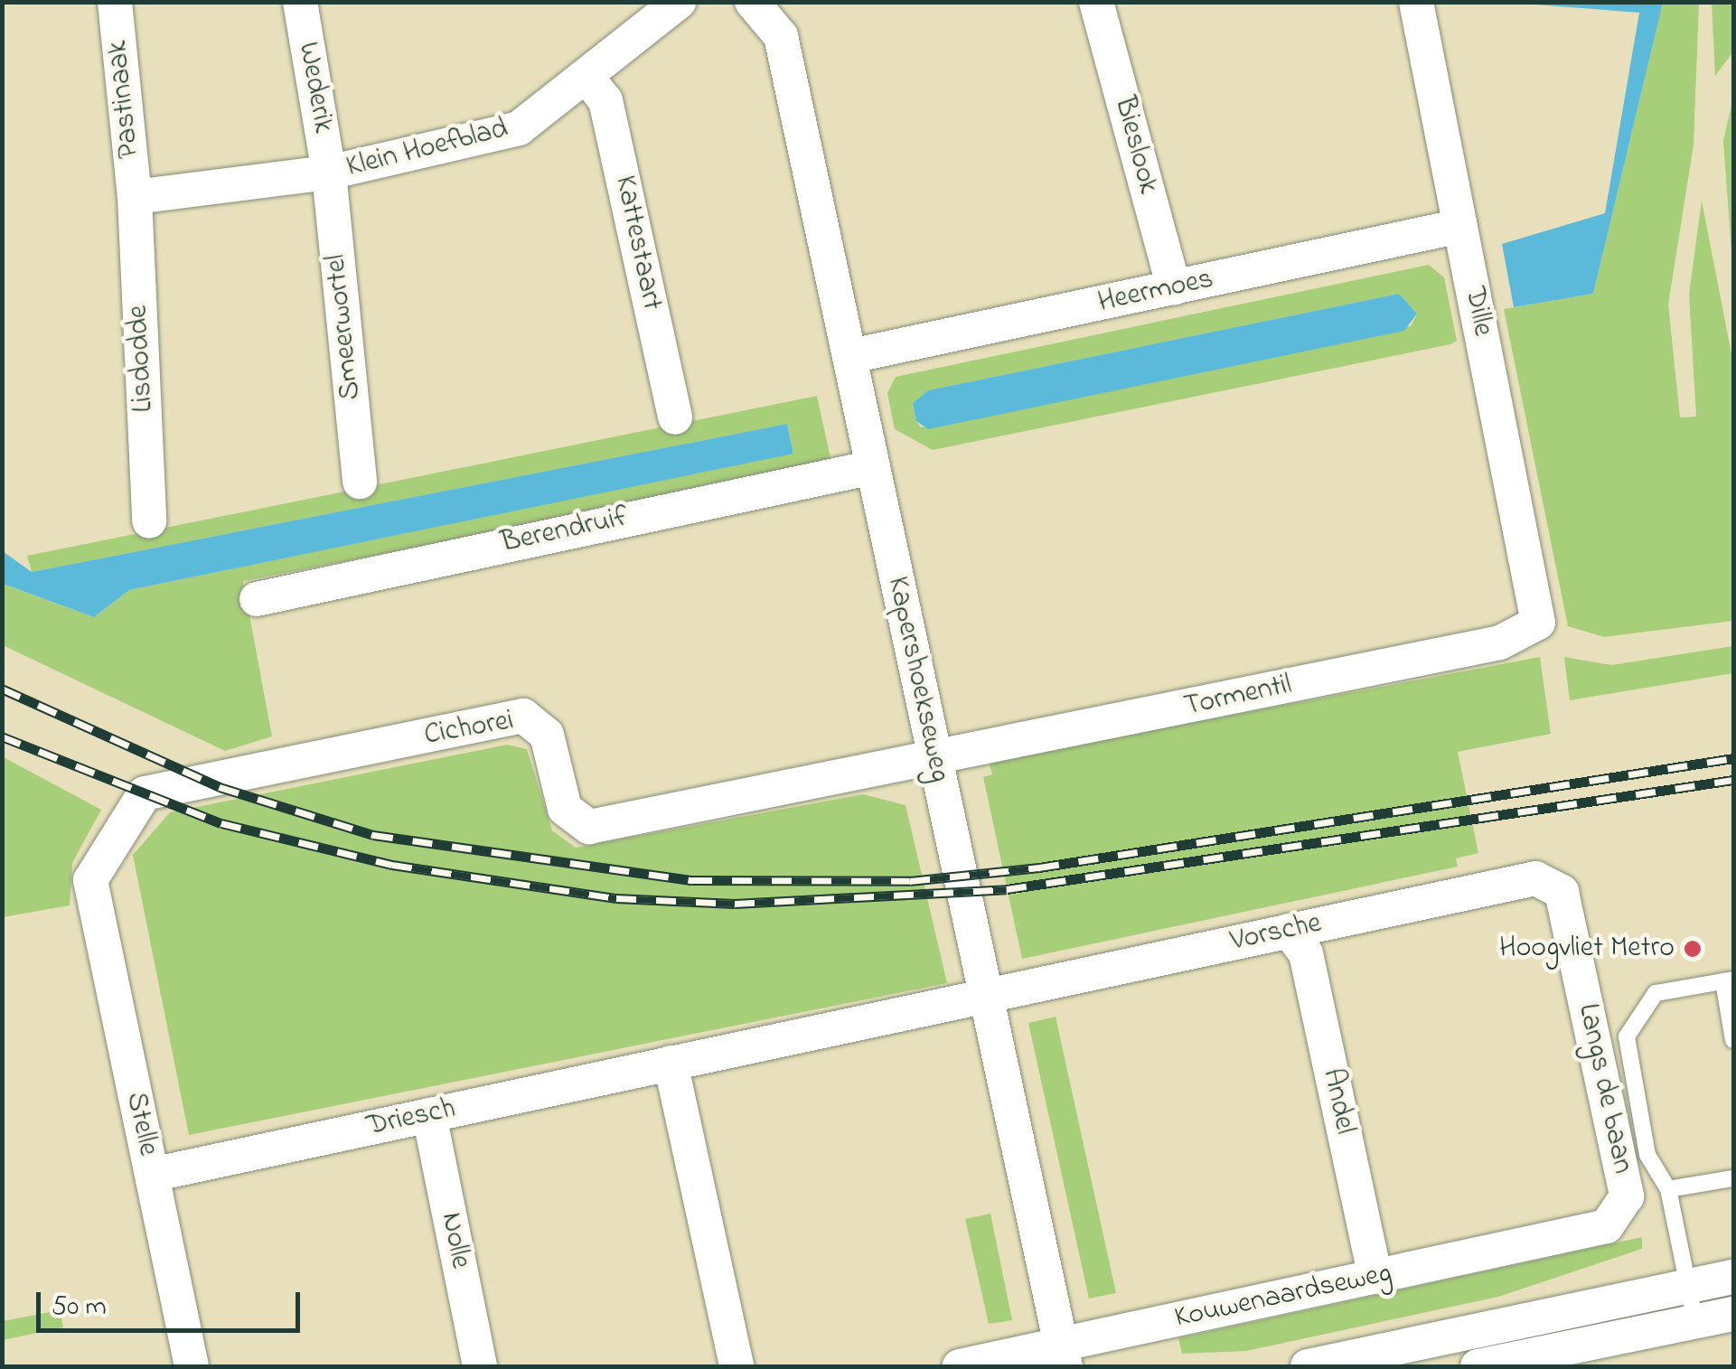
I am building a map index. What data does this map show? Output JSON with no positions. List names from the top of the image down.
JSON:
{
  "streets": {
    "street": [
      "Wederik",
      "Pastinaak",
      "Bieslook",
      "Klein Hoefblad",
      "Kattestaart",
      "Heermoes",
      "Dille",
      "Smeerwortel",
      "Lisdodde",
      "Berendruif",
      "Kapershoekseweg",
      "Tormentil",
      "Cichorei",
      "Vorsche",
      "Langs de baan",
      "Andel",
      "Driesch",
      "Stelle",
      "Nolle",
      "Kouwenaardseweg"
    ]
  },
  "crossings": [
    ["Wederik", "Klein Hoefblad"],
    ["Wederik", "Smeerwortel"],
    ["Pastinaak", "Klein Hoefblad"],
    ["Pastinaak", "Lisdodde"],
    ["Bieslook", "Heermoes"],
    ["Klein Hoefblad", "Kattestaart"],
    ["Klein Hoefblad", "Smeerwortel"],
    ["Klein Hoefblad", "Lisdodde"],
    ["Heermoes", "Dille"],
    ["Heermoes", "Kapershoekseweg"],
    ["Dille", "Tormentil"],
    ["Berendruif", "Kapershoekseweg"],
    ["Kapershoekseweg", "Tormentil"],
    ["Kapershoekseweg", "Cichorei"],
    ["Kapershoekseweg", "Vorsche"],
    ["Kapershoekseweg", "Driesch"],
    ["Kapershoekseweg", "Kouwenaardseweg"],
    ["Tormentil", "Cichorei"],
    ["Cichorei", "Stelle"],
    ["Vorsche", "Langs de baan"],
    ["Vorsche", "Andel"],
    ["Vorsche", "Driesch"],
    ["Langs de baan", "Kouwenaardseweg"],
    ["Andel", "Kouwenaardseweg"],
    ["Driesch", "Stelle"],
    ["Driesch", "Nolle"]
  ],
  "places": ["Hoogvliet Metro"],
  "scale_bar": "50 m"
}
